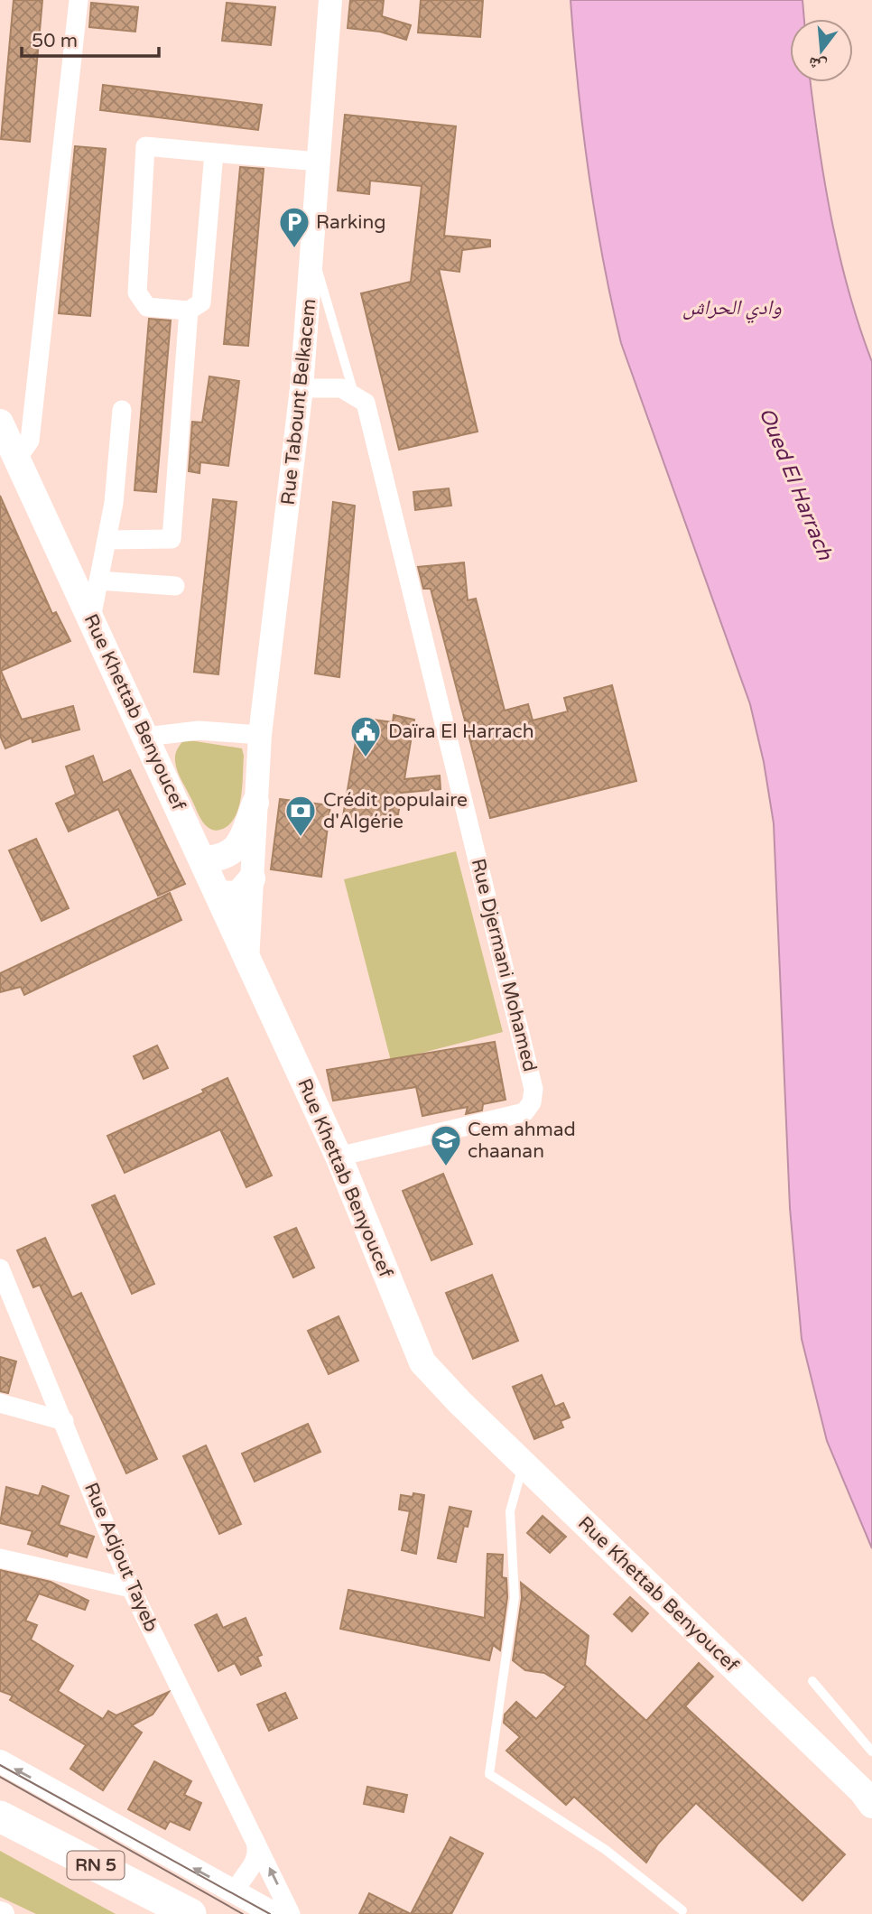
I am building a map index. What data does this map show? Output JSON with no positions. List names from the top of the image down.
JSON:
{
  "streets": {
    "highway": ["RN 5"],
    "main road": ["Rue Khettab Benyoucef"],
    "street": ["Rue Tabount Belkacem", "Rue Djermani Mohamed", "Rue Adjout Tayeb"]
  },
  "crossings": [
    ["Rue Tabount Belkacem", "Rue Khettab Benyoucef"],
    ["Rue Khettab Benyoucef", "Rue Djermani Mohamed"]
  ],
  "water": ["وادي الحراش", "Oued El Harrach"],
  "places": {
    "parking": ["Rarking"],
    "public building": ["Daïra El Harrach"],
    "bank": ["Crédit populaire d'Algérie"],
    "school or university": ["Cem ahmad chaanan"]
  },
  "scale_bar": "50 m",
  "north": "bottom"
}
